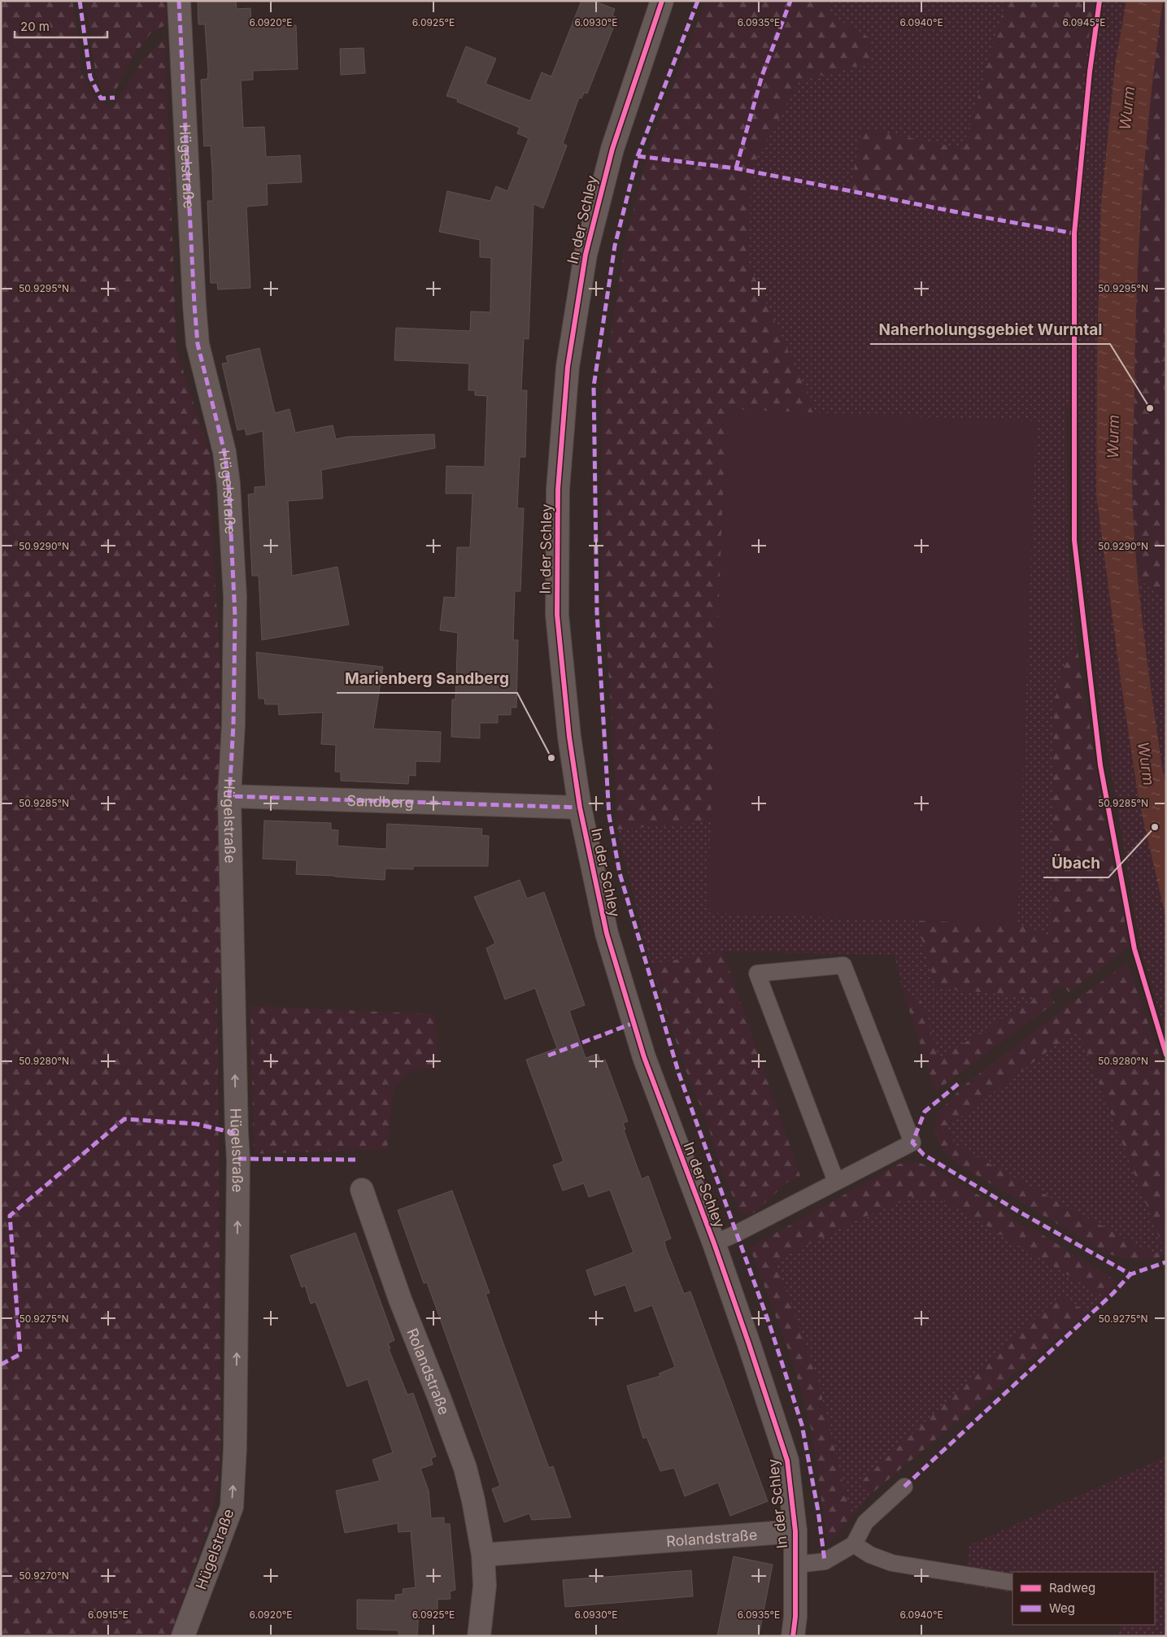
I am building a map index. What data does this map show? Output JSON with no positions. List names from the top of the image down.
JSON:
{
  "streets": {
    "street": [
      "Hügelstraße",
      "In der Schley",
      "Sandberg",
      "Rolandstraße"
    ]
  },
  "crossings": [
    ["Hügelstraße", "Sandberg"],
    ["In der Schley", "Sandberg"],
    ["In der Schley", "Rolandstraße"]
  ],
  "one_way": ["Hügelstraße"],
  "water": ["Wurm"],
  "places": ["Naherholungsgebiet Wurmtal", "Marienberg Sandberg", "Übach"],
  "legend": ["Radweg", "Weg"],
  "scale_bar": "20 m",
  "coordinates": [
    "6.0920°E",
    "6.0925°E",
    "6.0930°E",
    "6.0935°E",
    "6.0940°E",
    "6.0945°E",
    "50.9295°N",
    "50.9290°N",
    "50.9285°N",
    "50.9280°N",
    "50.9275°N",
    "50.9270°N",
    "6.0915°E"
  ]
}
